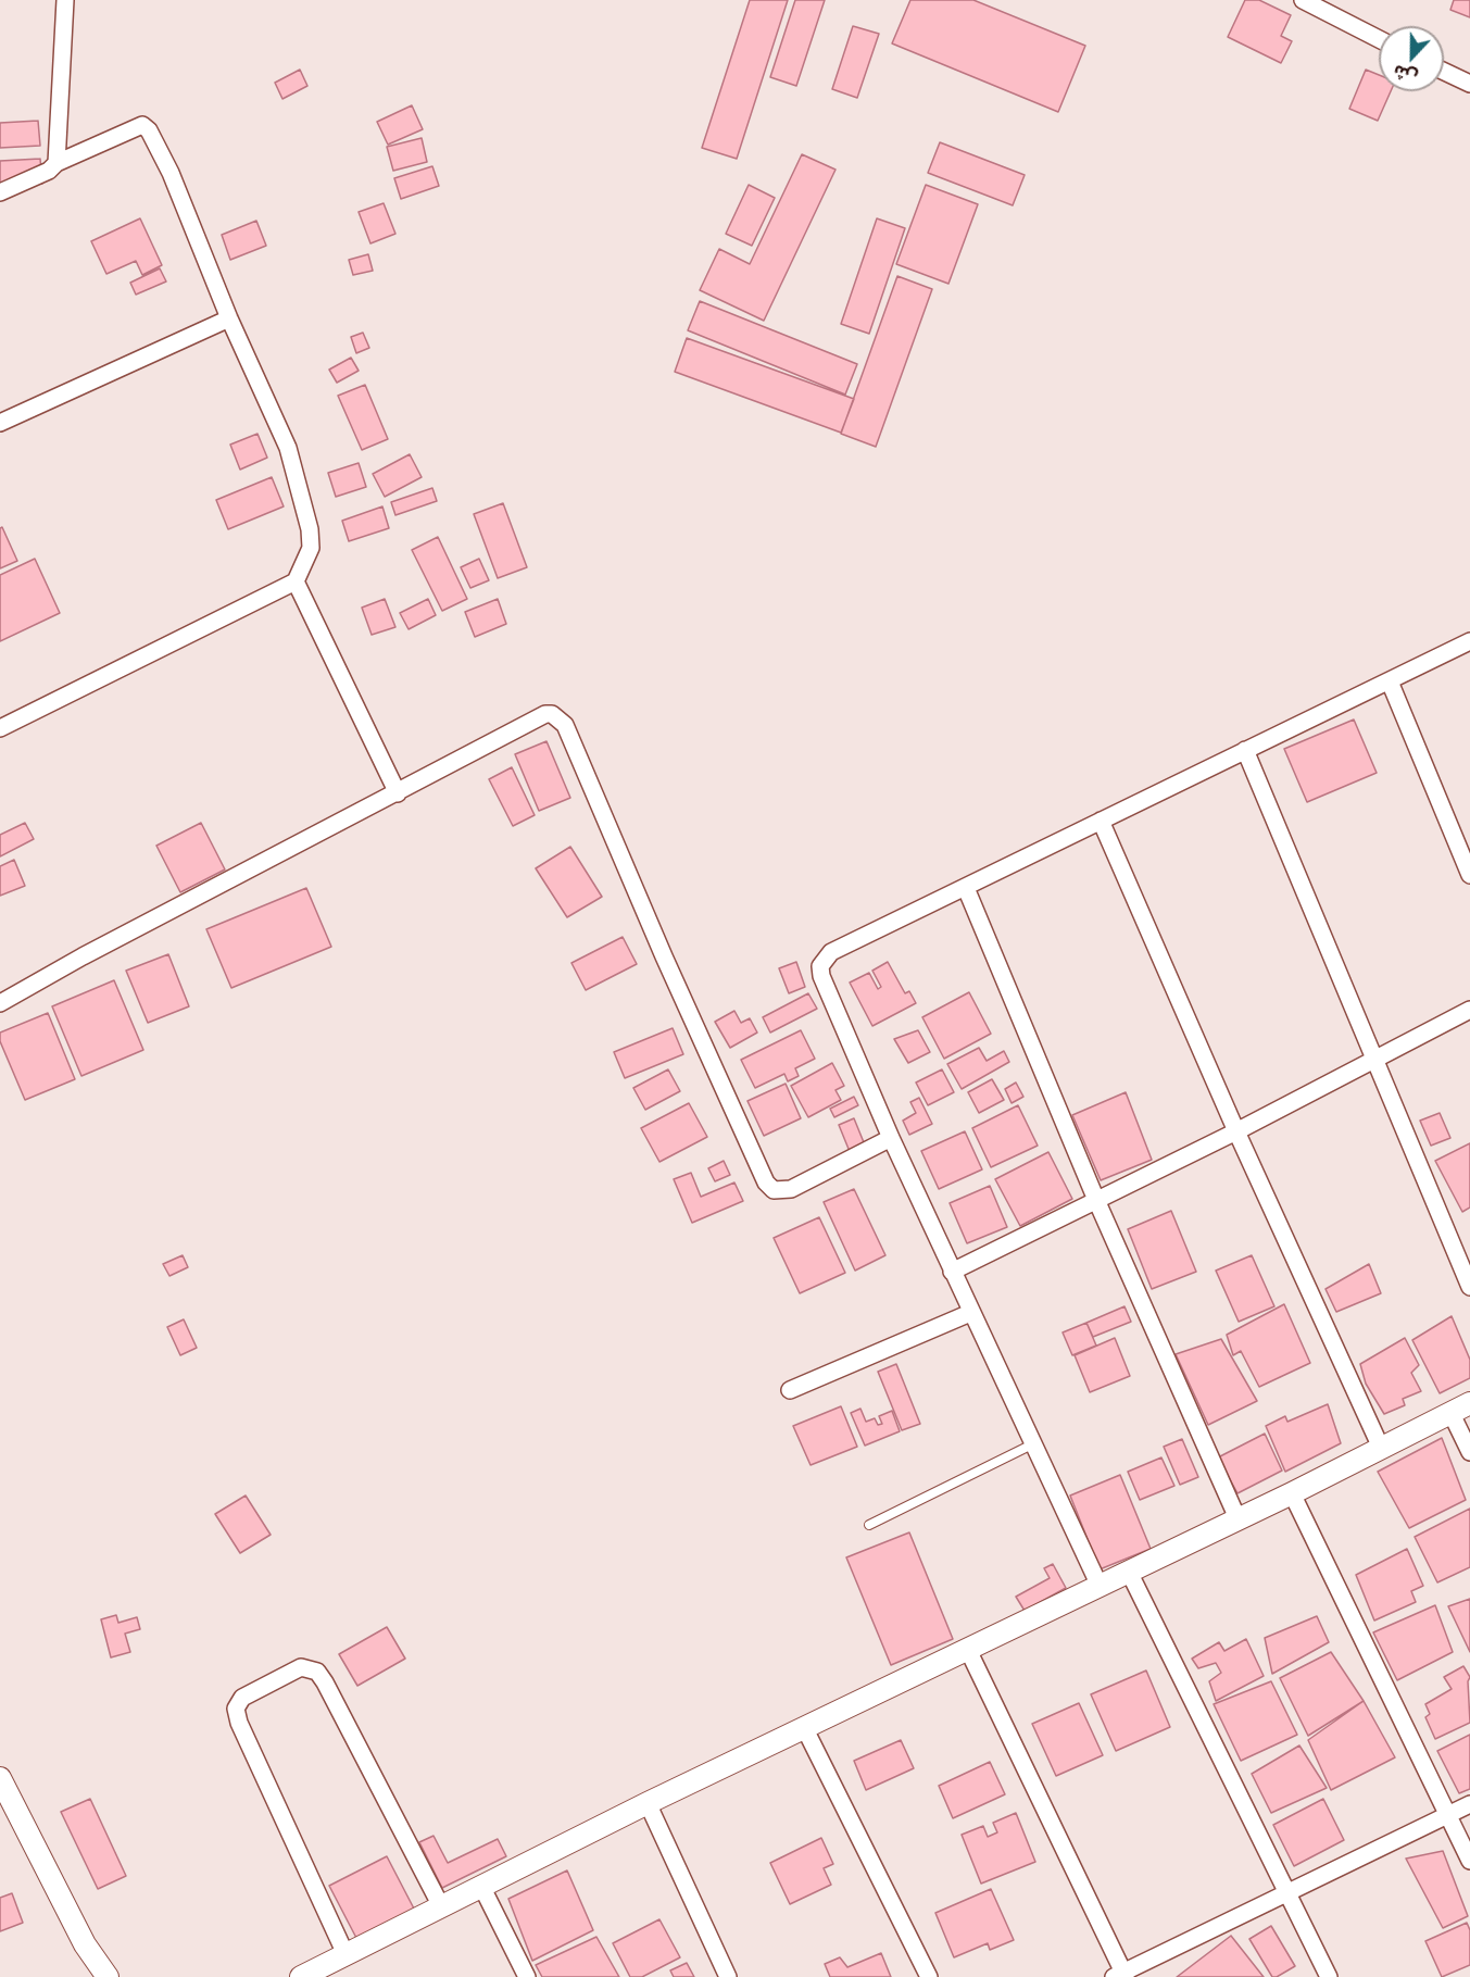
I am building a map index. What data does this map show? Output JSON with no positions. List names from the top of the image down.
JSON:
{
  "north": "bottom"
}
